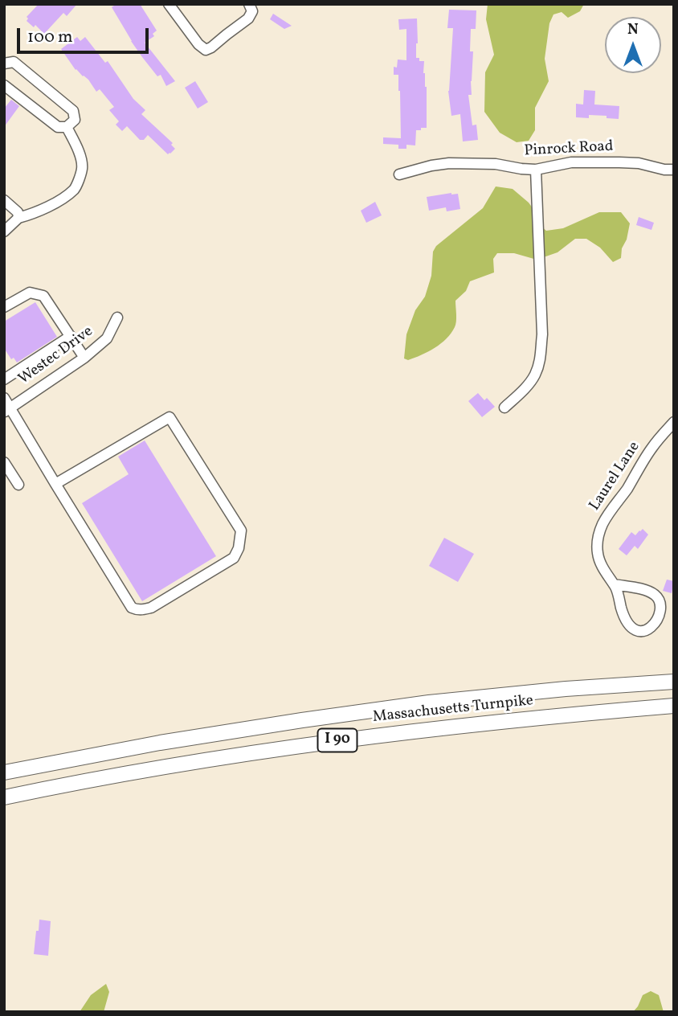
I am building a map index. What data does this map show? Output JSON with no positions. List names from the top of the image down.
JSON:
{
  "streets": {
    "highway": ["Massachusetts Turnpike", "I 90"],
    "street": ["Pinrock Road", "Westec Drive", "Laurel Lane"]
  },
  "scale_bar": "100 m",
  "north": "top"
}
